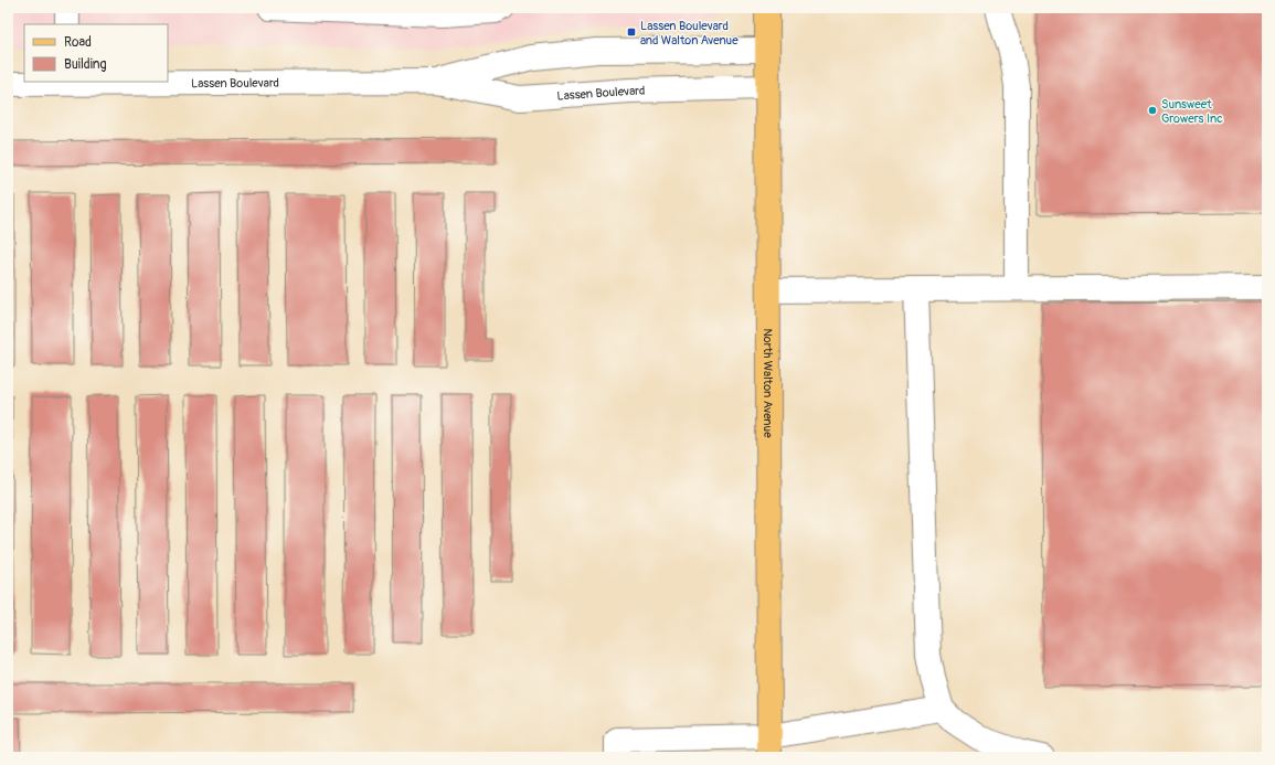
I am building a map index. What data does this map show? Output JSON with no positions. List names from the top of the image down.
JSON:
{
  "streets": {
    "main road": ["North Walton Avenue"],
    "street": ["Lassen Boulevard"]
  },
  "crossings": [
    ["Lassen Boulevard", "North Walton Avenue"]
  ],
  "places": {
    "transit": ["Lassen Boulevard and Walton Avenue"],
    "other": ["Sunsweet Growers Inc"]
  },
  "legend": ["Road", "Building"]
}
